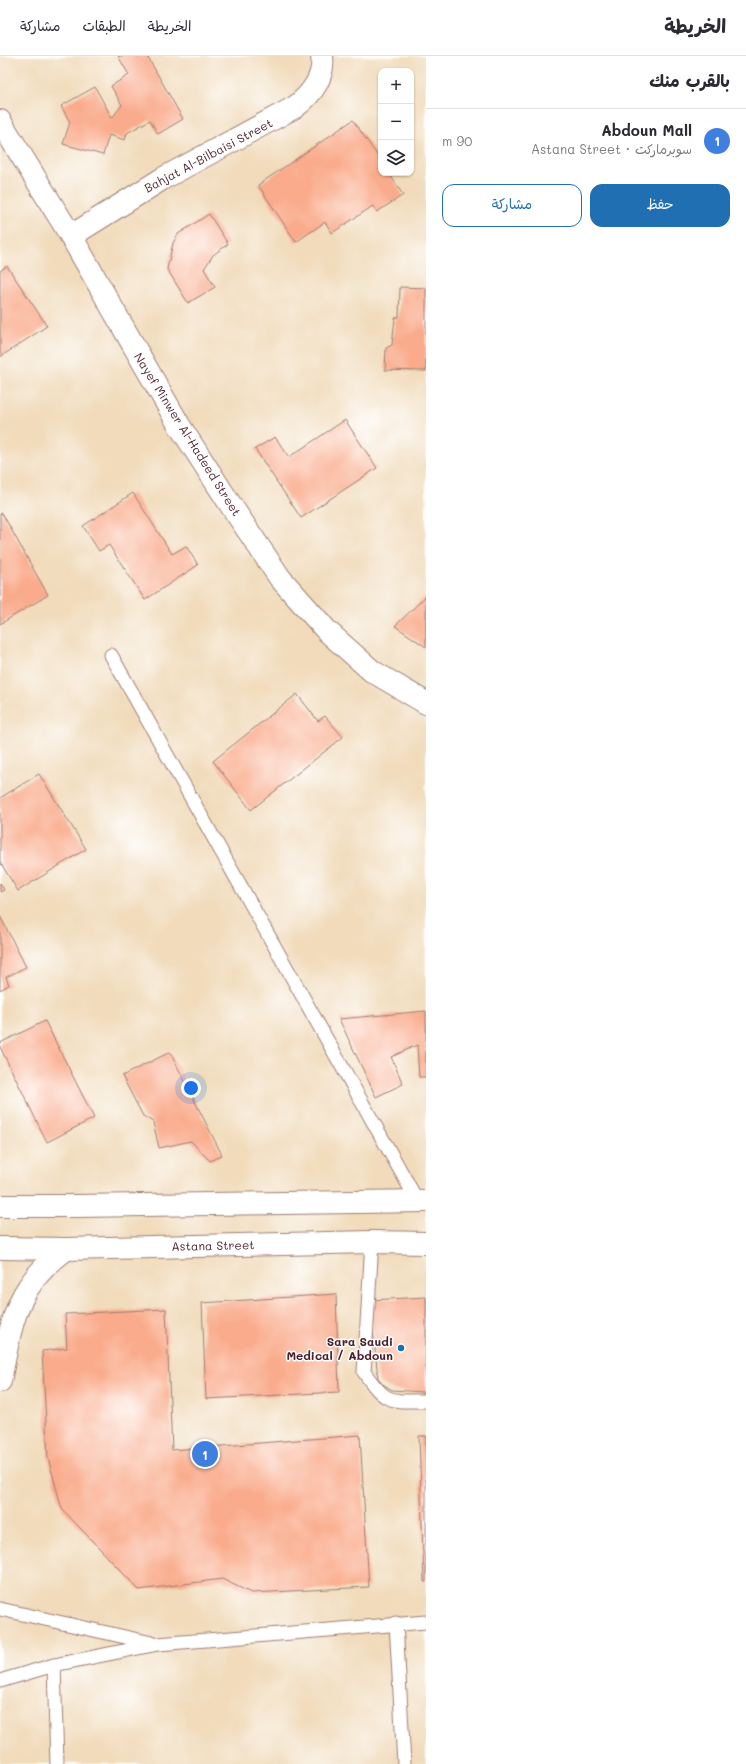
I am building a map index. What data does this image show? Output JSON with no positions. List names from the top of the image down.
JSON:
{
  "streets": {
    "street": ["Bahjat Al-Bilbaisi Street", "Nayef Minwer Al-Hadeed Street", "Astana Street"]
  },
  "crossings": [
    ["Bahjat Al-Bilbaisi Street", "Nayef Minwer Al-Hadeed Street"]
  ],
  "places": ["Sara Saudi Medical / Abdoun"],
  "page": {
    "header": "الخريطة",
    "nav": ["الخريطة", "الطبقات", "مشاركة"],
    "heading": "بالقرب منك",
    "map_buttons": ["+", "−"],
    "list": [
      {
        "mark": "1",
        "name": "Abdoun Mall",
        "note": "سوبرماركت · Astana Street",
        "value": "90 m"
      }
    ],
    "buttons": ["حفظ", "مشاركة"],
    "pins": "1"
  }
}
